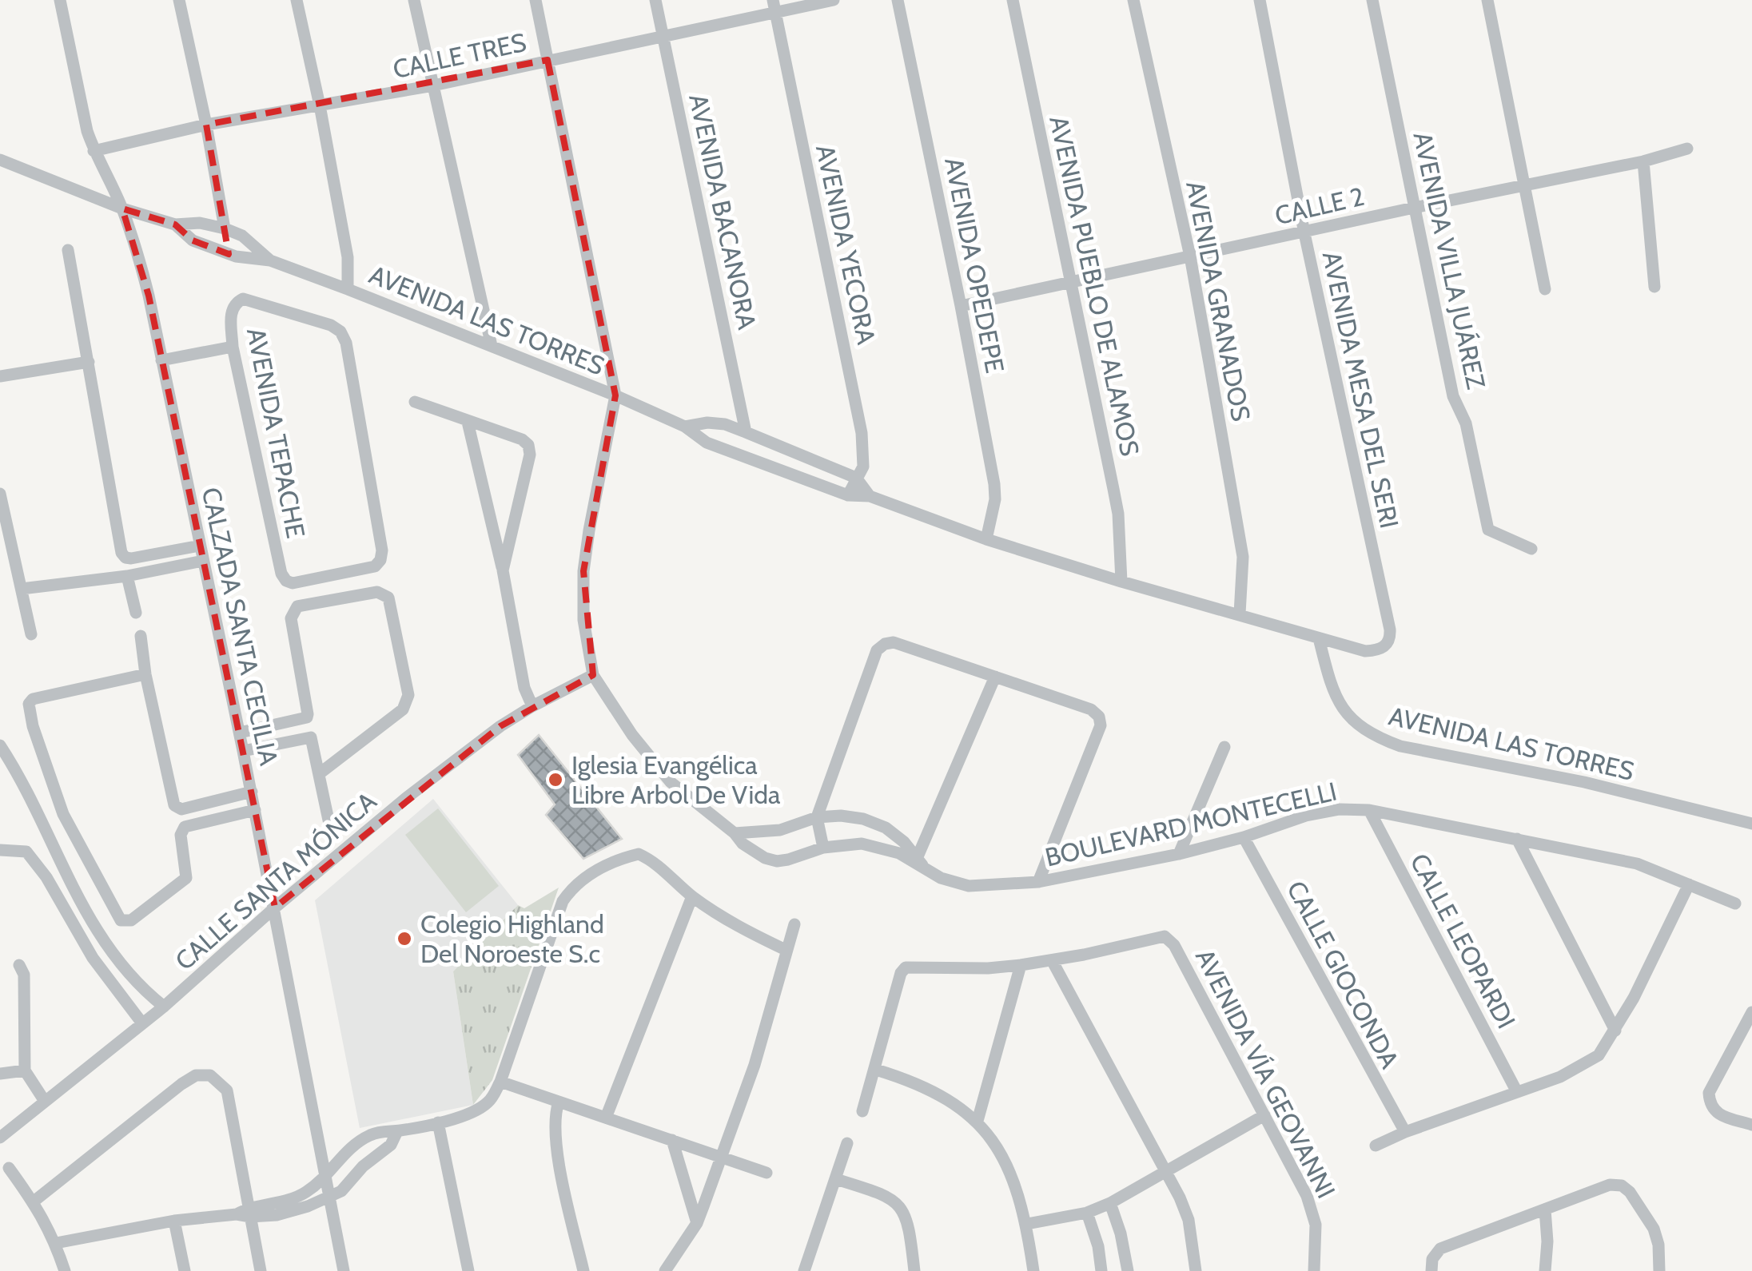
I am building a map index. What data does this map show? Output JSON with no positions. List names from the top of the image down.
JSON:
{
  "streets": {
    "street": [
      "CALLE TRES",
      "CALLE 2",
      "AVENIDA BACANORA",
      "AVENIDA YECORA",
      "AVENIDA VILLA JUÁREZ",
      "AVENIDA OPEDEPE",
      "AVENIDA PUEBLO DE ALAMOS",
      "AVENIDA GRANADOS",
      "AVENIDA LAS TORRES",
      "AVENIDA MESA DEL SERI",
      "AVENIDA TEPACHE",
      "CALZADA SANTA CECILIA",
      "BOULEVARD MONTECELLI",
      "CALLE SANTA MÓNICA",
      "CALLE LEOPARDI",
      "CALLE GIOCONDA",
      "AVENIDA VÍA GEOVANNI"
    ]
  },
  "crossings": [
    ["CALLE TRES", "AVENIDA BACANORA"],
    ["CALLE TRES", "AVENIDA YECORA"],
    ["CALLE TRES", "CALZADA SANTA CECILIA"],
    ["CALLE 2", "AVENIDA VILLA JUÁREZ"],
    ["CALLE 2", "AVENIDA OPEDEPE"],
    ["CALLE 2", "AVENIDA PUEBLO DE ALAMOS"],
    ["CALLE 2", "AVENIDA GRANADOS"],
    ["CALLE 2", "AVENIDA MESA DEL SERI"],
    ["AVENIDA BACANORA", "AVENIDA LAS TORRES"],
    ["AVENIDA YECORA", "AVENIDA LAS TORRES"],
    ["AVENIDA OPEDEPE", "AVENIDA LAS TORRES"],
    ["AVENIDA PUEBLO DE ALAMOS", "AVENIDA LAS TORRES"],
    ["AVENIDA GRANADOS", "AVENIDA LAS TORRES"],
    ["AVENIDA LAS TORRES", "AVENIDA MESA DEL SERI"],
    ["AVENIDA LAS TORRES", "CALZADA SANTA CECILIA"],
    ["CALZADA SANTA CECILIA", "CALLE SANTA MÓNICA"],
    ["BOULEVARD MONTECELLI", "CALLE SANTA MÓNICA"],
    ["BOULEVARD MONTECELLI", "CALLE LEOPARDI"],
    ["BOULEVARD MONTECELLI", "CALLE GIOCONDA"]
  ],
  "places": ["Iglesia Evangélica Libre Arbol De Vida", "Colegio Highland Del Noroeste S.c"]
}
